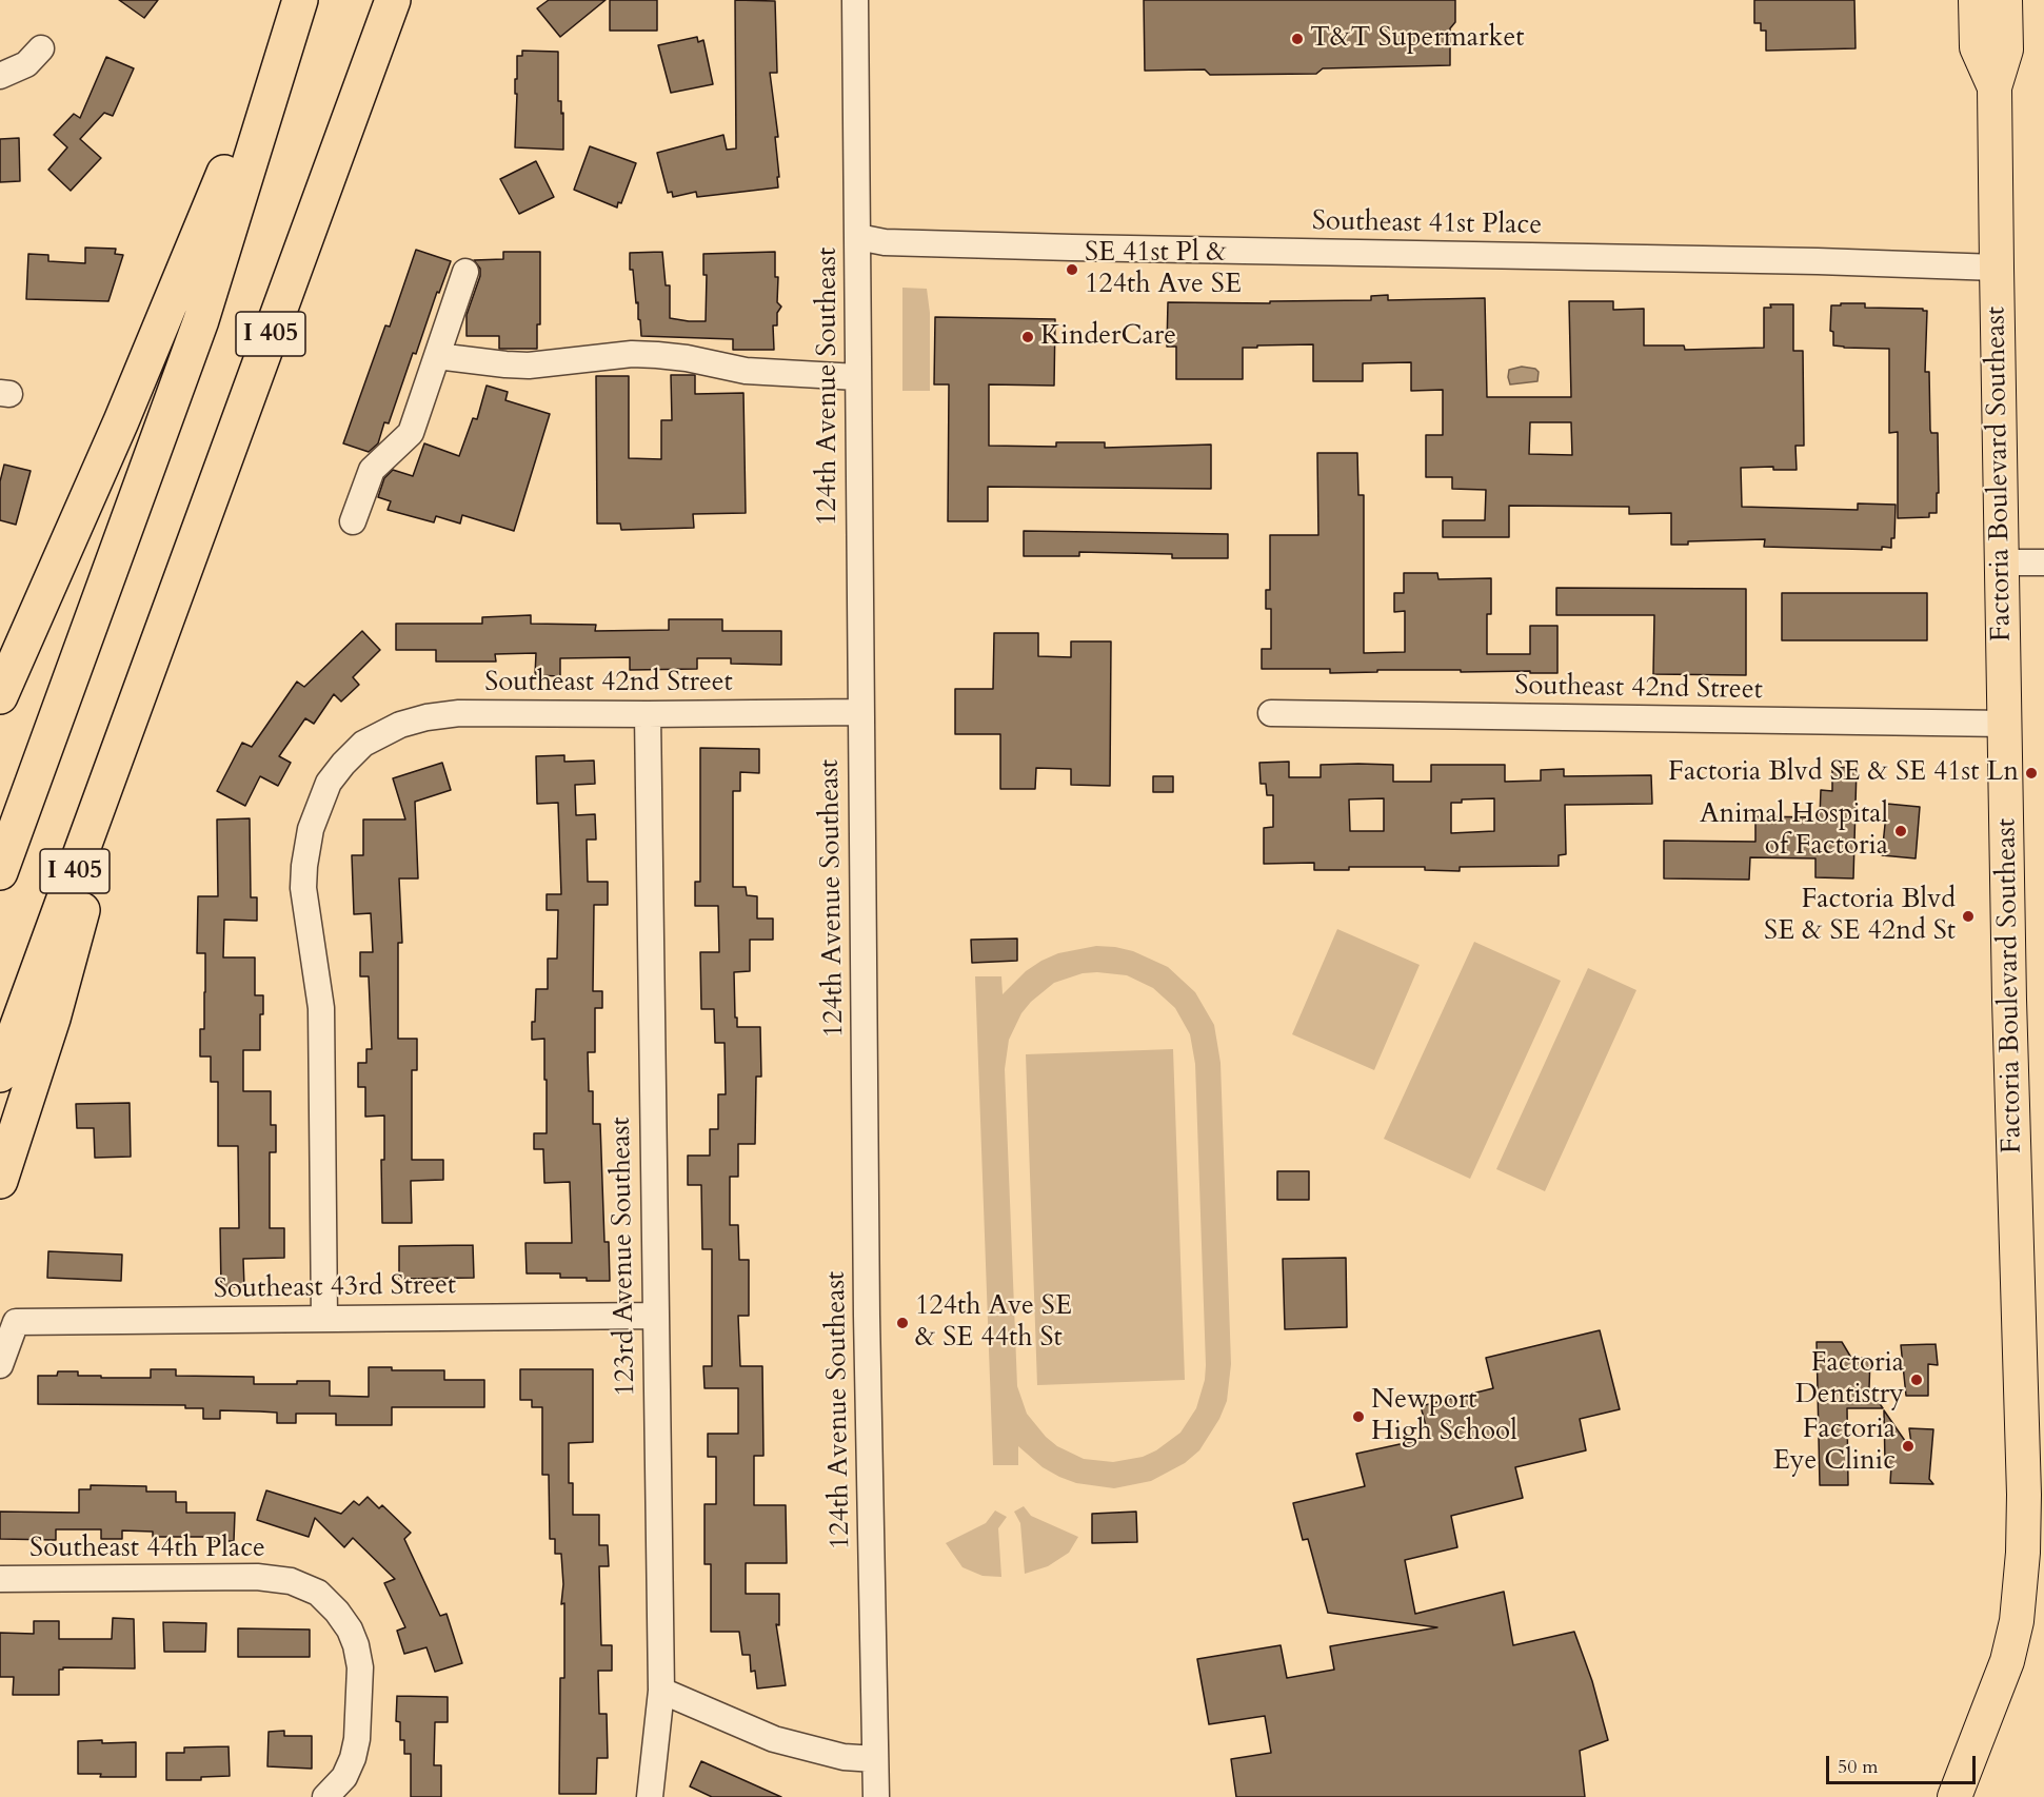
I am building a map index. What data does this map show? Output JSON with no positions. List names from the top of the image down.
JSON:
{
  "streets": {
    "highway": ["I 405"],
    "main road": ["Factoria Boulevard Southeast"],
    "street": [
      "Southeast 41st Place",
      "124th Avenue Southeast",
      "Southeast 42nd Street",
      "123rd Avenue Southeast",
      "Southeast 43rd Street",
      "Southeast 44th Place"
    ]
  },
  "crossings": [
    ["Southeast 41st Place", "124th Avenue Southeast"],
    ["Southeast 41st Place", "Factoria Boulevard Southeast"],
    ["124th Avenue Southeast", "Southeast 42nd Street"],
    ["Factoria Boulevard Southeast", "Southeast 42nd Street"],
    ["Southeast 42nd Street", "123rd Avenue Southeast"],
    ["Southeast 42nd Street", "Southeast 43rd Street"],
    ["123rd Avenue Southeast", "Southeast 43rd Street"]
  ],
  "places": [
    "T&T Supermarket",
    "SE 41st Pl & 124th Ave SE",
    "KinderCare",
    "Factoria Blvd SE & SE 41st Ln",
    "Animal Hospital of Factoria",
    "Factoria Blvd SE & SE 42nd St",
    "124th Ave SE & SE 44th St",
    "Factoria Dentistry",
    "Newport High School",
    "Factoria Eye Clinic"
  ],
  "scale_bar": "50 m"
}
